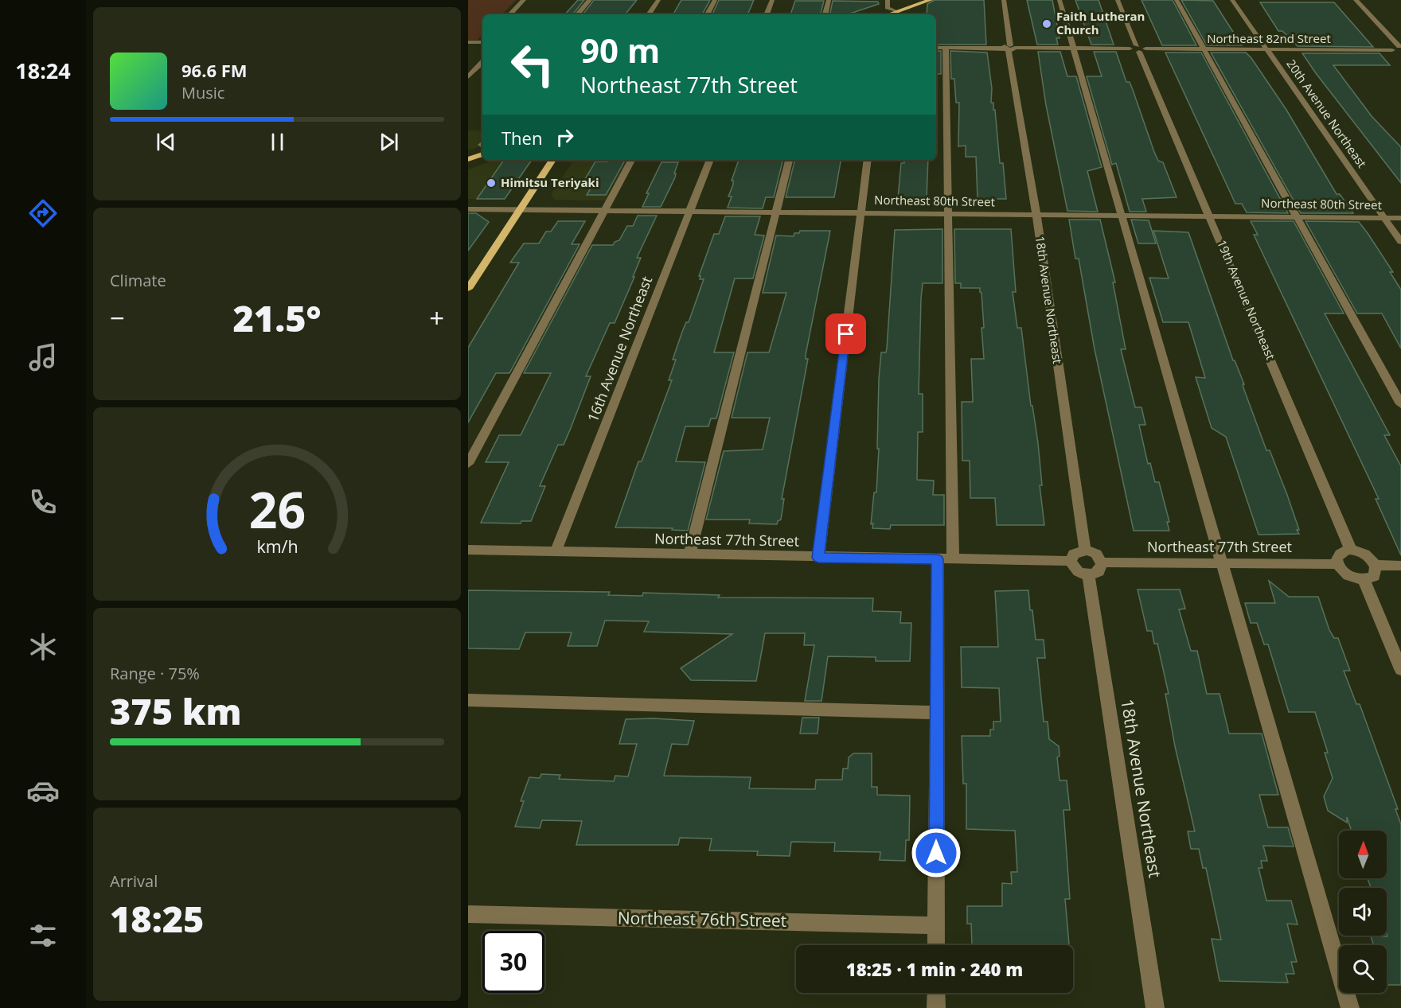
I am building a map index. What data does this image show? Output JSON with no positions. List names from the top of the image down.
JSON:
{
  "streets": {
    "street": [
      "Northeast 82nd Street",
      "20th Avenue Northeast",
      "Northeast 80th Street",
      "18th Avenue Northeast",
      "19th Avenue Northeast",
      "16th Avenue Northeast",
      "Northeast 77th Street",
      "Northeast 76th Street"
    ]
  },
  "crossings": [
    ["Northeast 82nd Street", "20th Avenue Northeast"],
    ["Northeast 82nd Street", "18th Avenue Northeast"],
    ["Northeast 82nd Street", "19th Avenue Northeast"],
    ["20th Avenue Northeast", "Northeast 80th Street"],
    ["Northeast 80th Street", "18th Avenue Northeast"],
    ["Northeast 80th Street", "19th Avenue Northeast"],
    ["Northeast 80th Street", "16th Avenue Northeast"],
    ["18th Avenue Northeast", "Northeast 77th Street"],
    ["19th Avenue Northeast", "Northeast 77th Street"],
    ["16th Avenue Northeast", "Northeast 77th Street"]
  ],
  "places": ["Faith Lutheran Church", "Himitsu Teriyaki"],
  "north": "top",
  "page": {
    "tabs": "18:24",
    "turn": ["90 m", "Northeast 77th Street"],
    "song": ["96.6 FM", "Music"],
    "then": "Then",
    "tile": [
      "Climate",
      ["Range · 75%", "375 km"],
      ["Arrival", "18:25"]
    ],
    "heat": ["−", "21.5°", "+"],
    "limit": "30",
    "trip": "18:25 · 1 min · 240 m",
    "gauge": ["26", "km/h"]
  }
}
